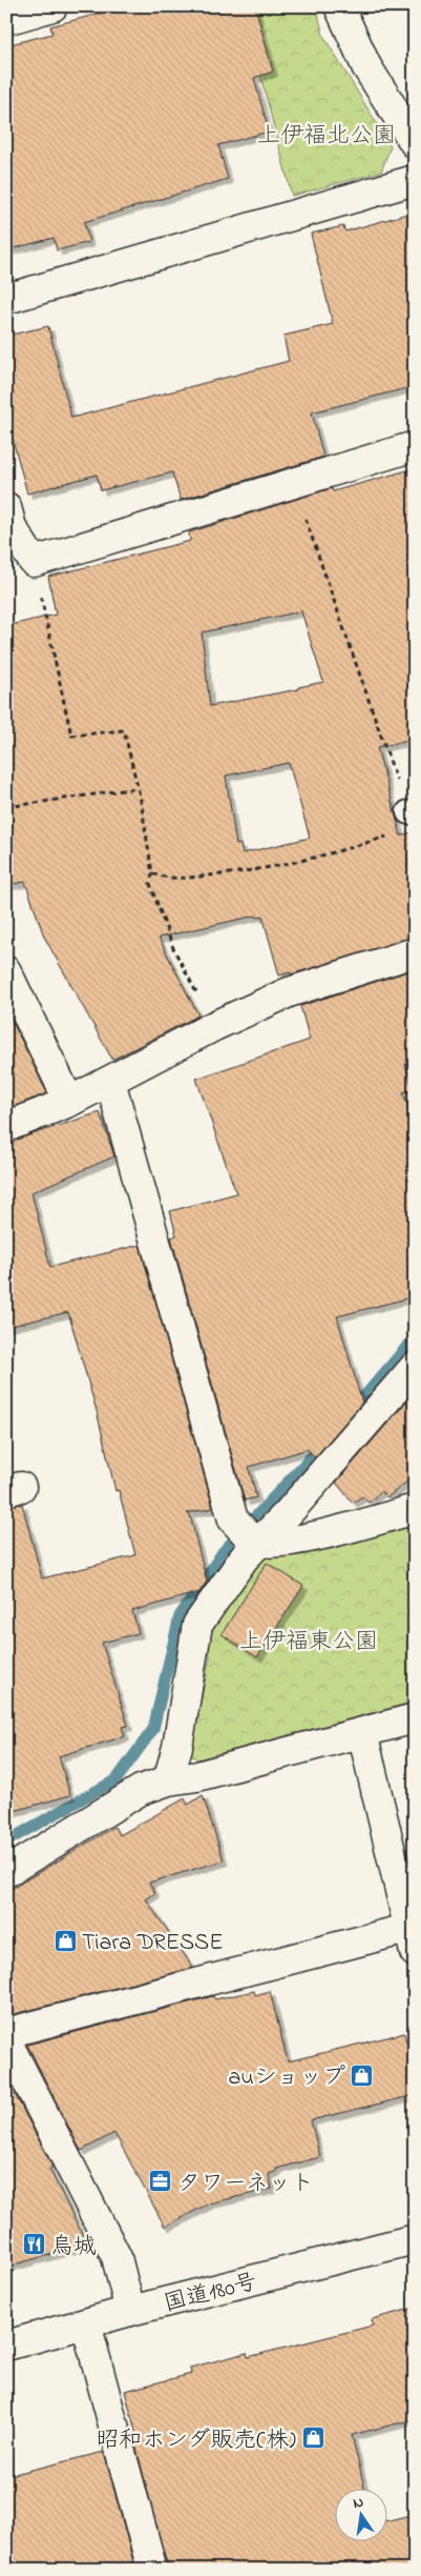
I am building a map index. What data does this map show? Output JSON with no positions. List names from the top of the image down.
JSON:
{
  "streets": {
    "main road": ["国道180号"]
  },
  "parks": ["上伊福北公園", "上伊福東公園"],
  "places": {
    "shop": ["Tiara DRESSE", "auショップ", "昭和ホンダ販売(株)"],
    "office": ["タワーネット"],
    "restaurant": ["烏城"]
  },
  "north": "top"
}
